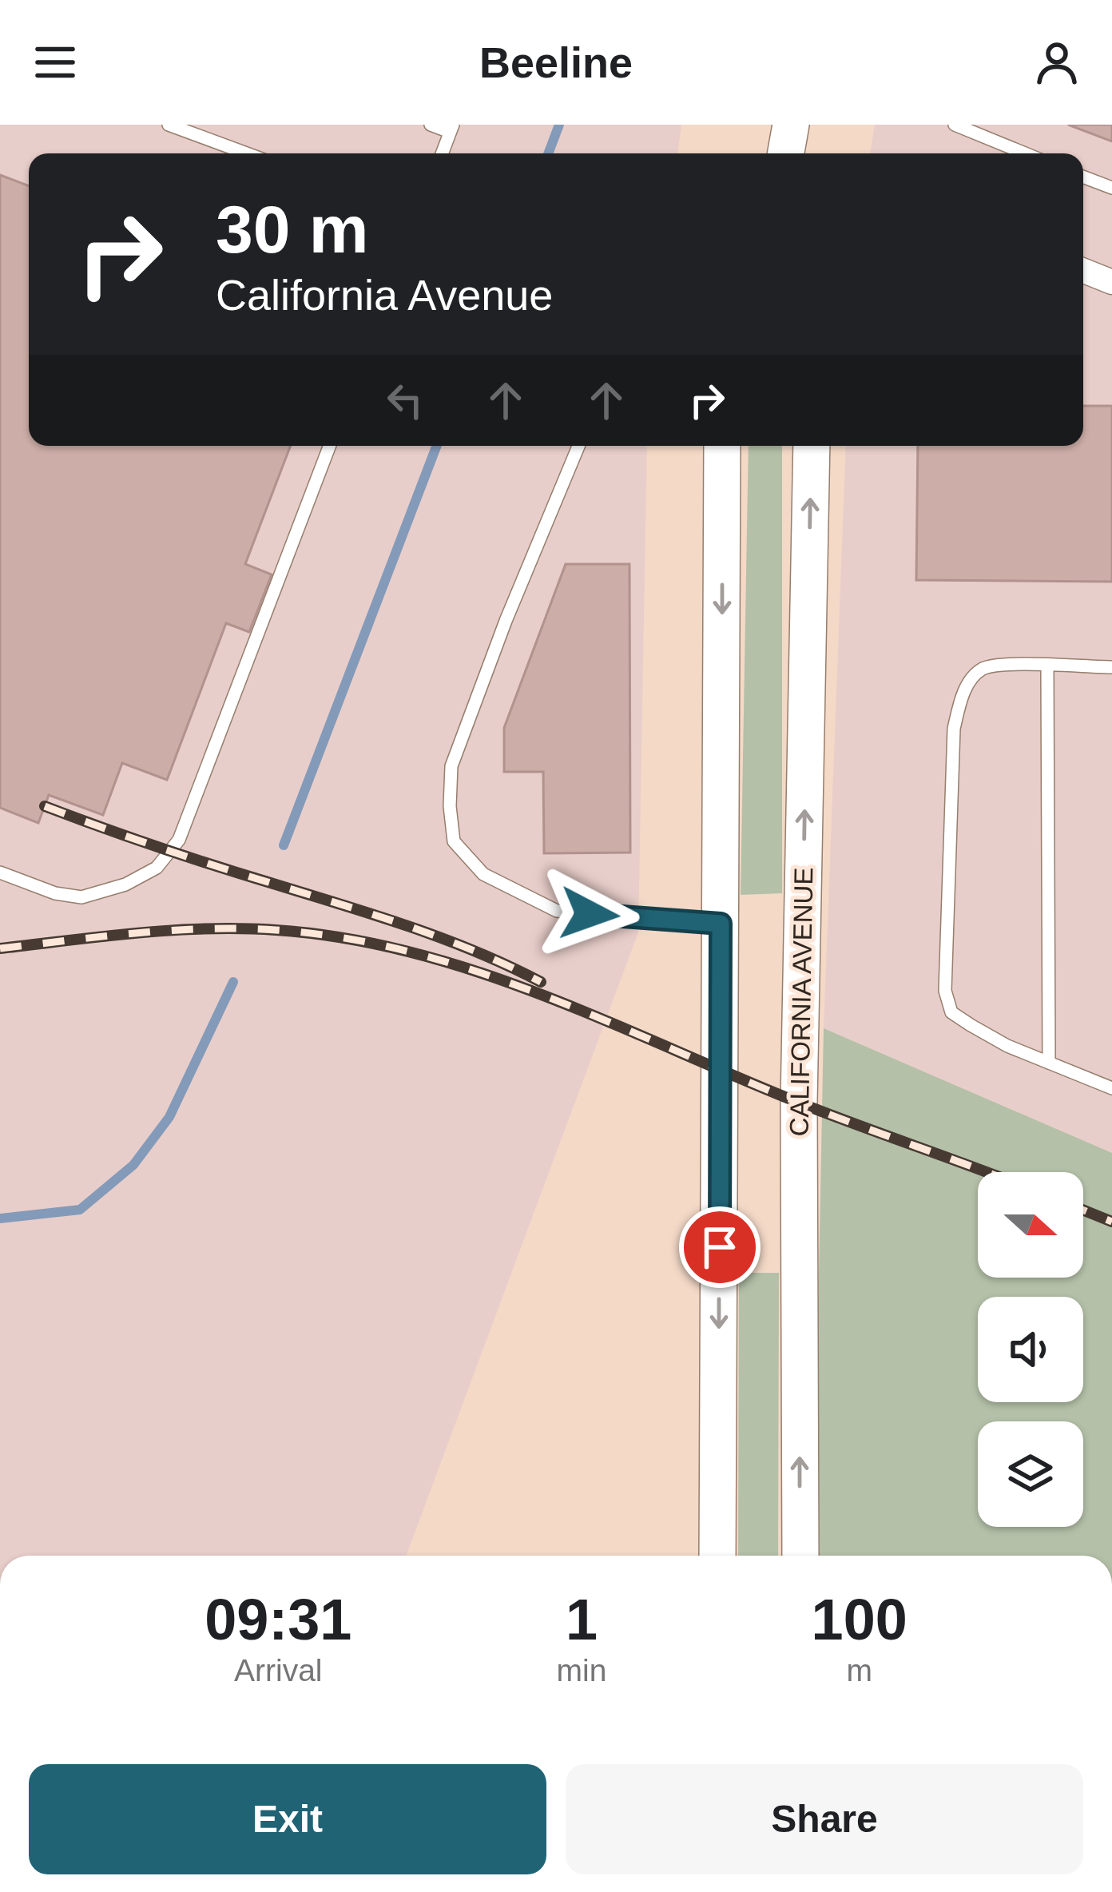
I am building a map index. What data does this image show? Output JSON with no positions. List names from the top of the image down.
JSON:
{
  "streets": {
    "main road": ["CALIFORNIA AVENUE"]
  },
  "north": "right",
  "page": {
    "header": "Beeline",
    "turn": ["30 m", "California Avenue"],
    "eta": [
      "09:31",
      "Arrival",
      "1",
      "min",
      "100",
      "m"
    ],
    "buttons": ["Exit", "Share"]
  }
}
